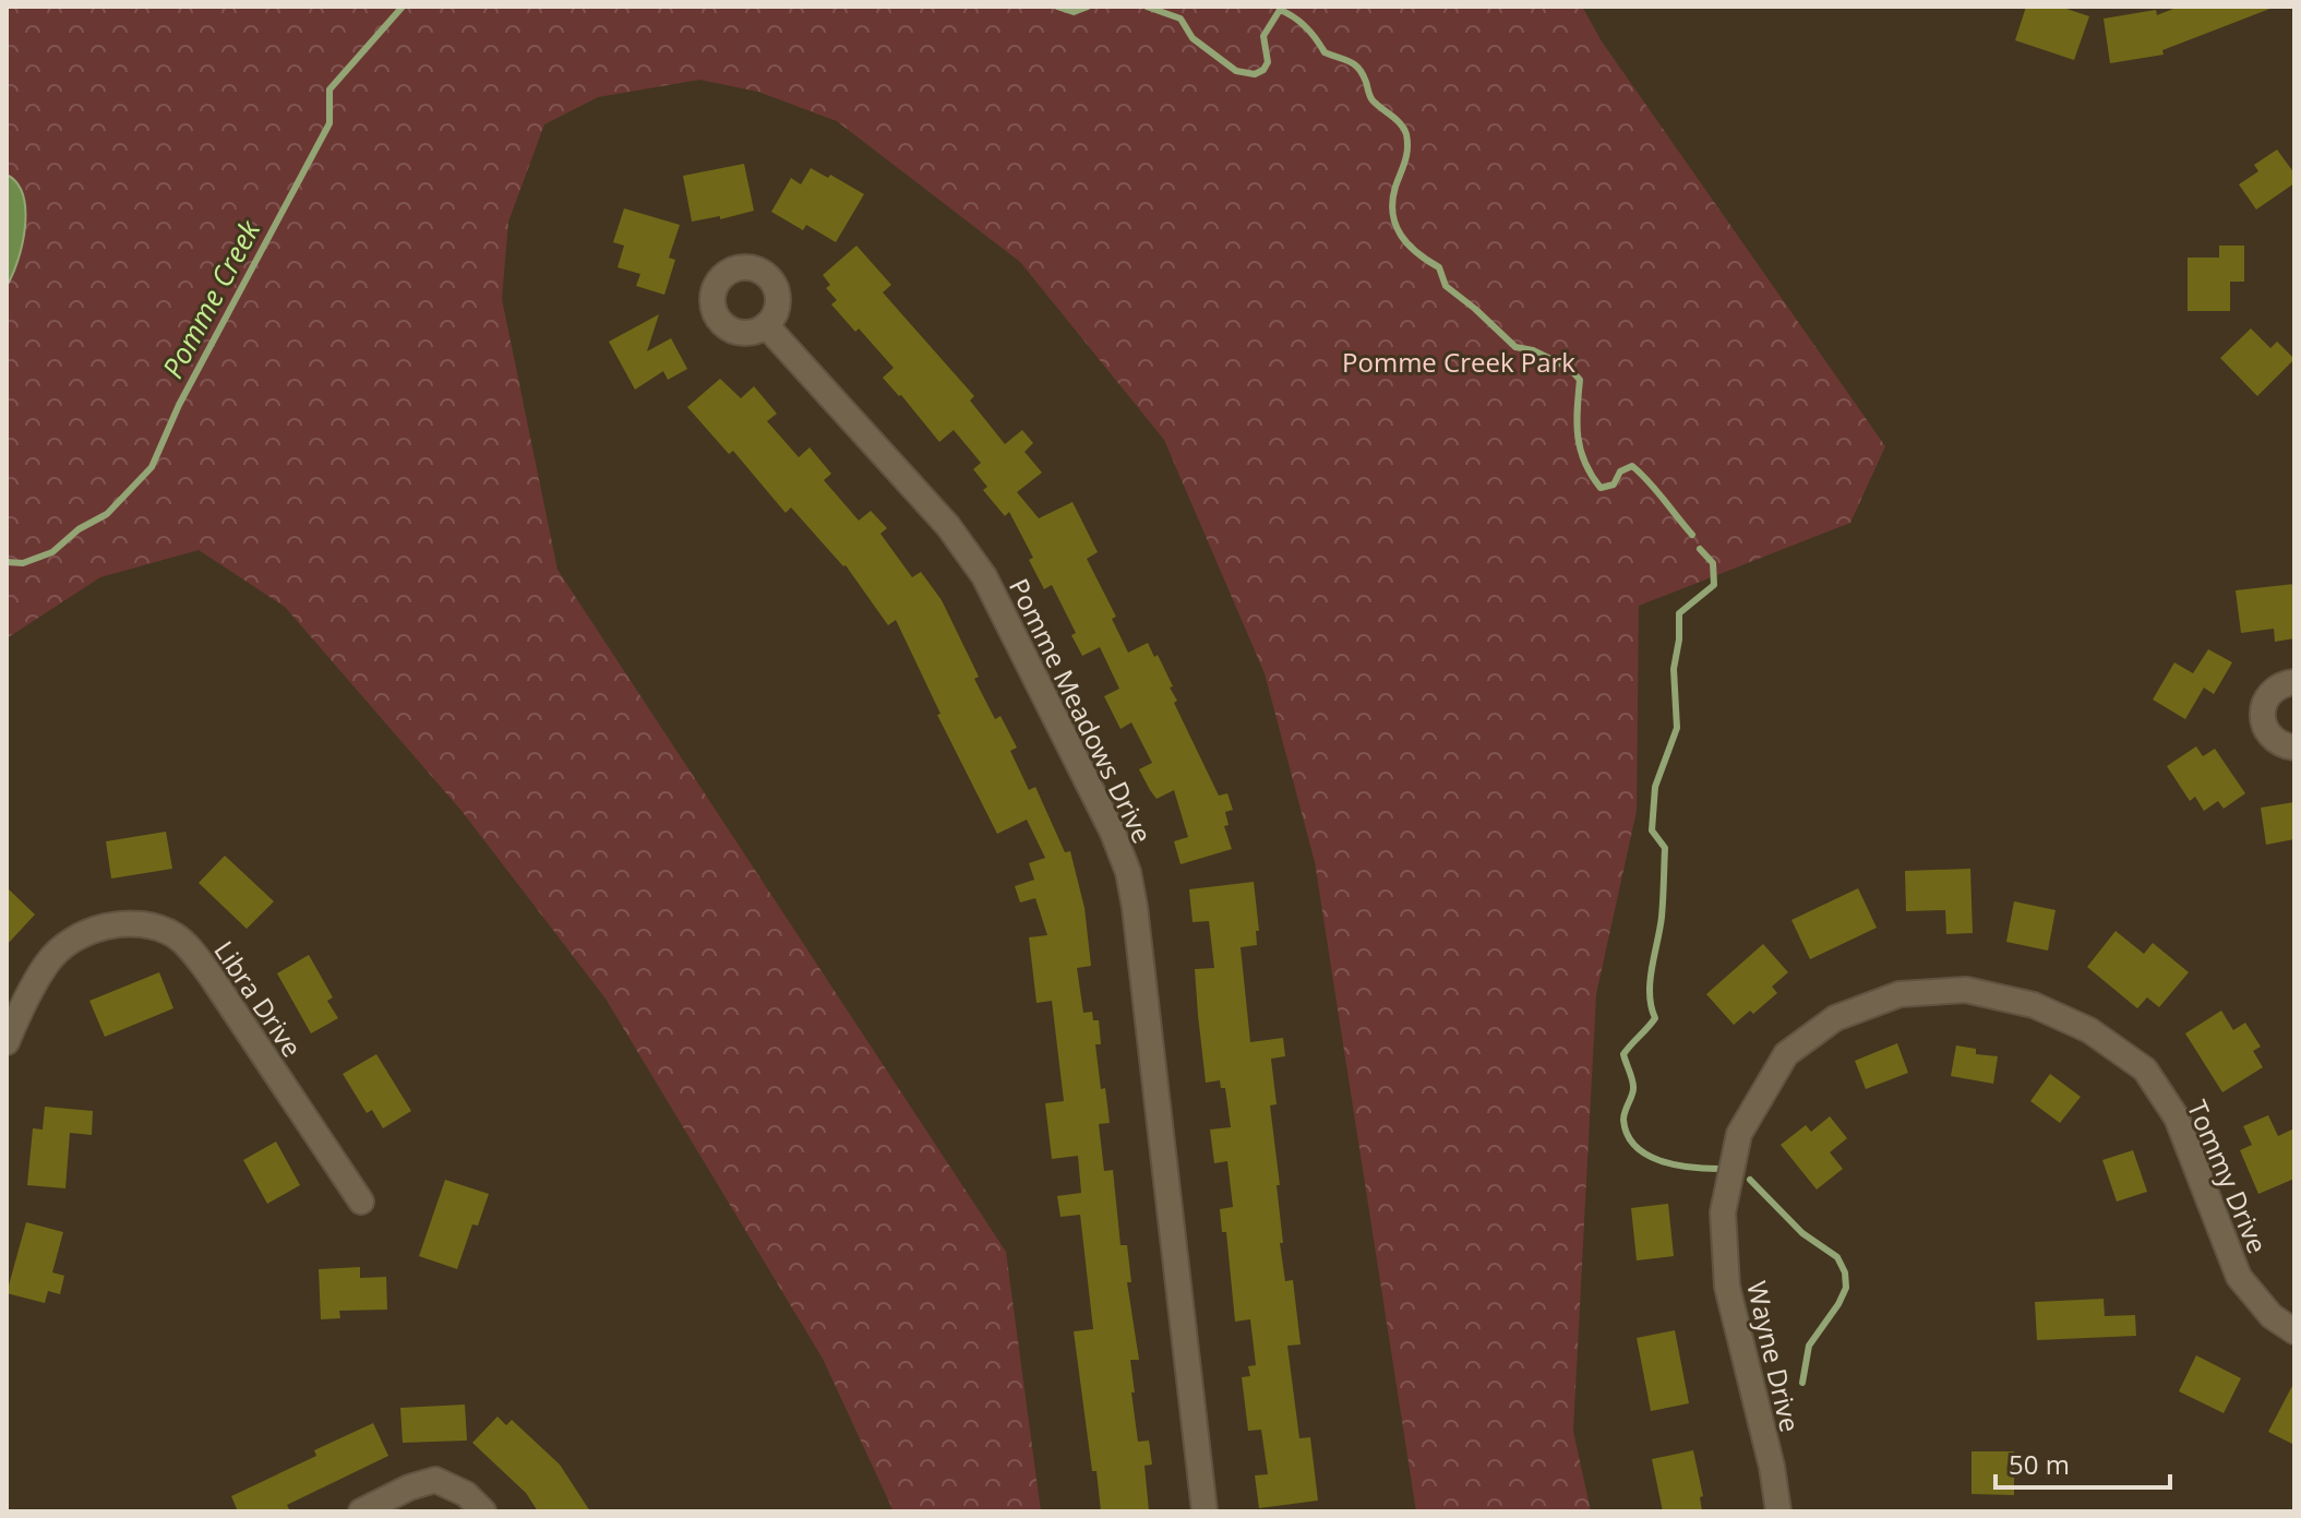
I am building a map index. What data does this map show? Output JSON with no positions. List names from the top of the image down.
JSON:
{
  "streets": {
    "street": [
      "Pomme Meadows Drive",
      "Libra Drive",
      "Tommy Drive",
      "Wayne Drive"
    ]
  },
  "crossings": [
    ["Tommy Drive", "Wayne Drive"]
  ],
  "water": ["Pomme Creek"],
  "parks": ["Pomme Creek Park"],
  "scale_bar": "50 m"
}
